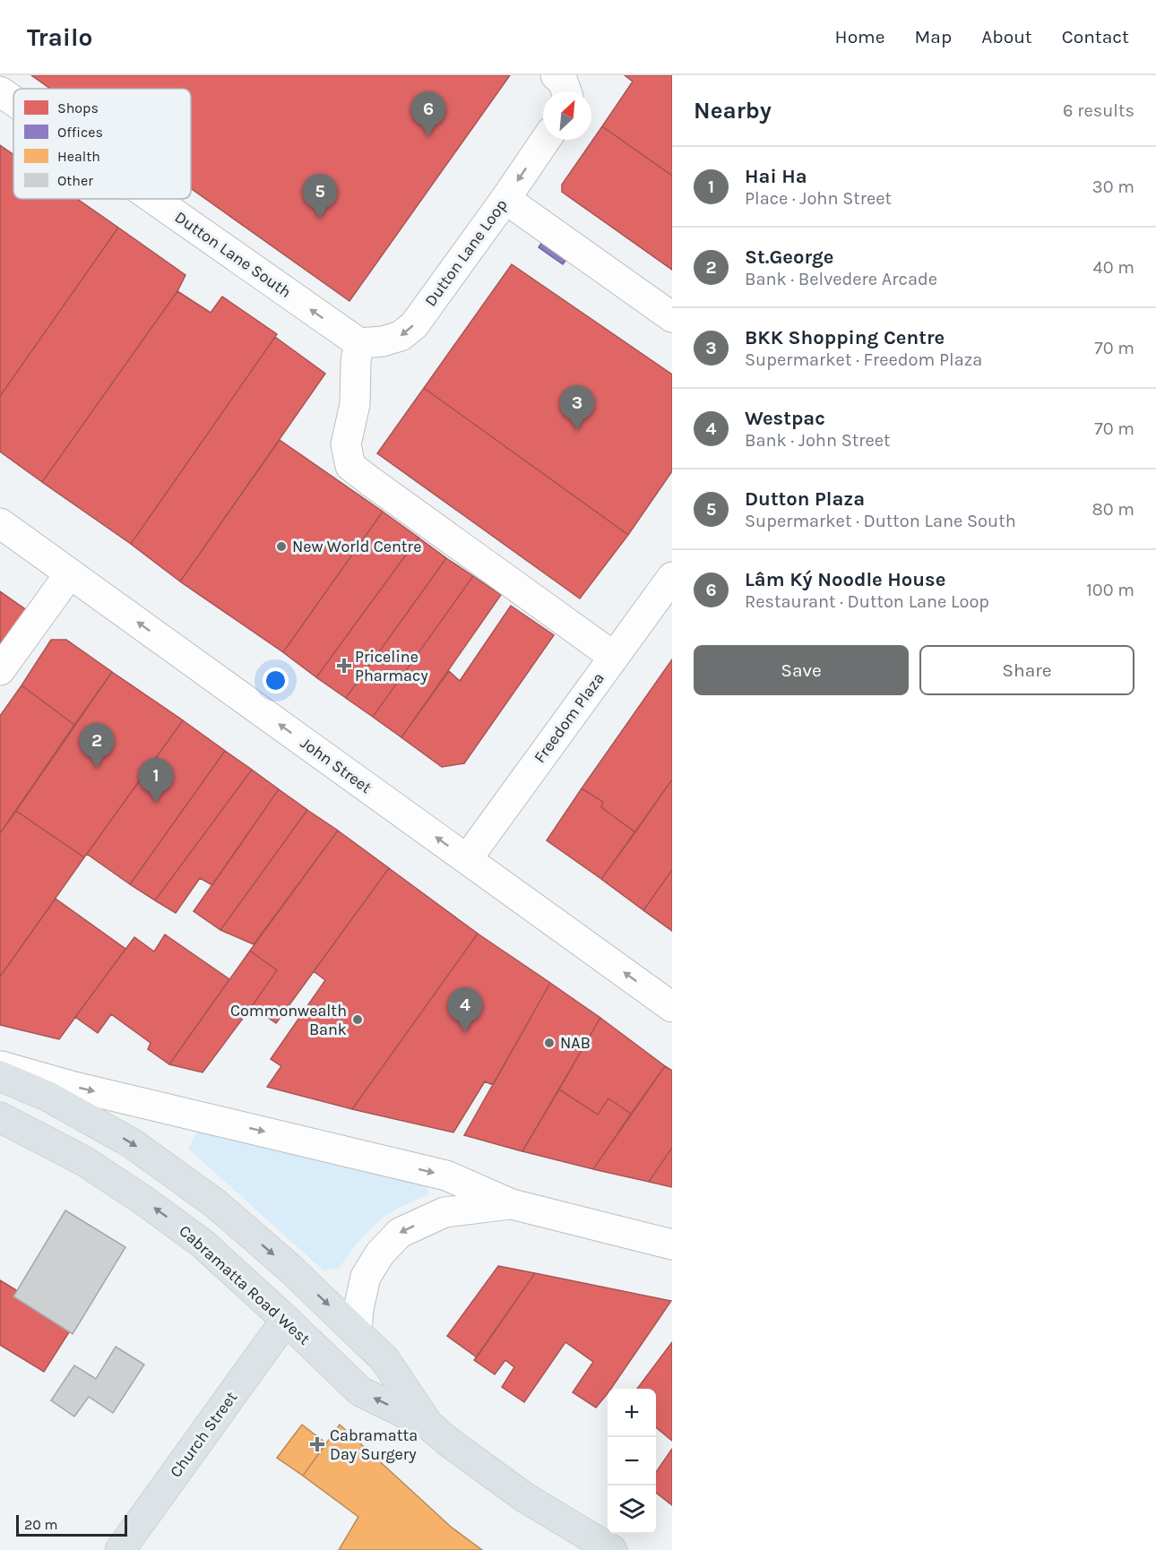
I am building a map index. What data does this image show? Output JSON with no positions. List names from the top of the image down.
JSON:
{
  "streets": {
    "main road": ["Cabramatta Road West", "Church Street"],
    "street": [
      "Dutton Lane Loop",
      "Dutton Lane South",
      "Freedom Plaza",
      "John Street"
    ]
  },
  "crossings": [
    ["Dutton Lane Loop", "Dutton Lane South"],
    ["Freedom Plaza", "John Street"],
    ["Cabramatta Road West", "Church Street"]
  ],
  "one_way": ["Dutton Lane Loop", "Dutton Lane South", "John Street"],
  "places": {
    "other": ["New World Centre", "Commonwealth Bank", "NAB"],
    "health": ["Priceline Pharmacy", "Cabramatta Day Surgery"]
  },
  "legend": [
    "Shops",
    "Offices",
    "Health",
    "Other"
  ],
  "scale_bar": "20 m",
  "north": "top right",
  "page": {
    "header": "Trailo",
    "nav": [
      "Home",
      "Map",
      "About",
      "Contact"
    ],
    "heading": ["Nearby", "6 results"],
    "pins": [
      "6",
      "5",
      "3",
      "2",
      "1",
      "4"
    ],
    "list": [
      {
        "mark": "1",
        "name": "Hai Ha",
        "note": "Place · John Street",
        "value": "30 m"
      },
      {
        "mark": "2",
        "name": "St.George",
        "note": "Bank · Belvedere Arcade",
        "value": "40 m"
      },
      {
        "mark": "3",
        "name": "BKK Shopping Centre",
        "note": "Supermarket · Freedom Plaza",
        "value": "70 m"
      },
      {
        "mark": "4",
        "name": "Westpac",
        "note": "Bank · John Street",
        "value": "70 m"
      },
      {
        "mark": "5",
        "name": "Dutton Plaza",
        "note": "Supermarket · Dutton Lane South",
        "value": "80 m"
      },
      {
        "mark": "6",
        "name": "Lâm Ký Noodle House",
        "note": "Restaurant · Dutton Lane Loop",
        "value": "100 m"
      }
    ],
    "buttons": ["Save", "Share"],
    "map_buttons": ["+", "−"],
    "scale": "20 m"
  }
}
